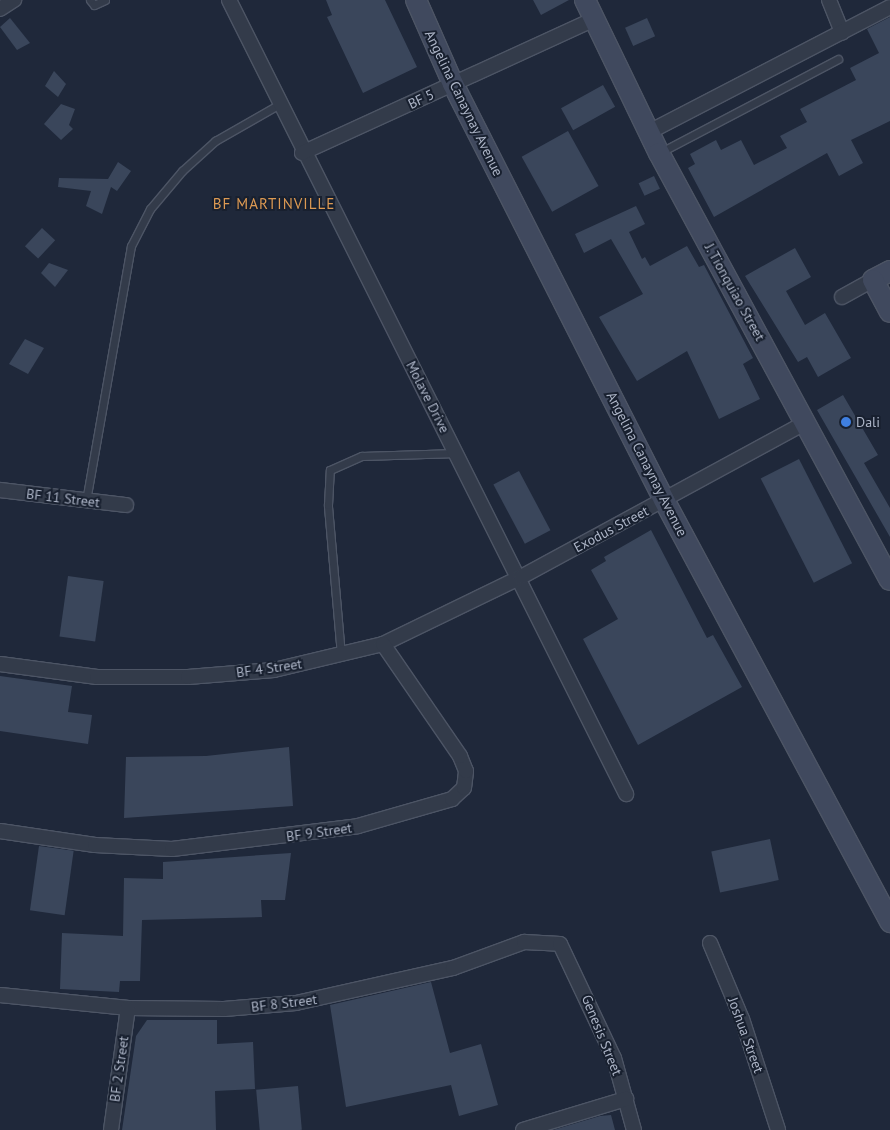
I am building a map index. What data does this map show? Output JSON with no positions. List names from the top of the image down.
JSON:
{
  "streets": {
    "street": [
      "BF 5",
      "Angelina Canaynay Avenue",
      "J. Tionquiao Street",
      "Molave Drive",
      "BF 11 Street",
      "Exodus Street",
      "BF 4 Street",
      "BF 9 Street",
      "BF 8 Street",
      "Genesis Street",
      "Joshua Street",
      "BF 2 Street"
    ]
  },
  "crossings": [
    ["BF 5", "Angelina Canaynay Avenue"],
    ["BF 5", "J. Tionquiao Street"],
    ["BF 5", "Molave Drive"],
    ["Angelina Canaynay Avenue", "Exodus Street"],
    ["J. Tionquiao Street", "Exodus Street"],
    ["Molave Drive", "Exodus Street"],
    ["Molave Drive", "BF 4 Street"],
    ["Exodus Street", "BF 4 Street"],
    ["BF 4 Street", "BF 9 Street"],
    ["BF 8 Street", "Genesis Street"],
    ["BF 8 Street", "BF 2 Street"]
  ],
  "districts": ["BF MARTINVILLE"],
  "places": ["Dali"]
}
